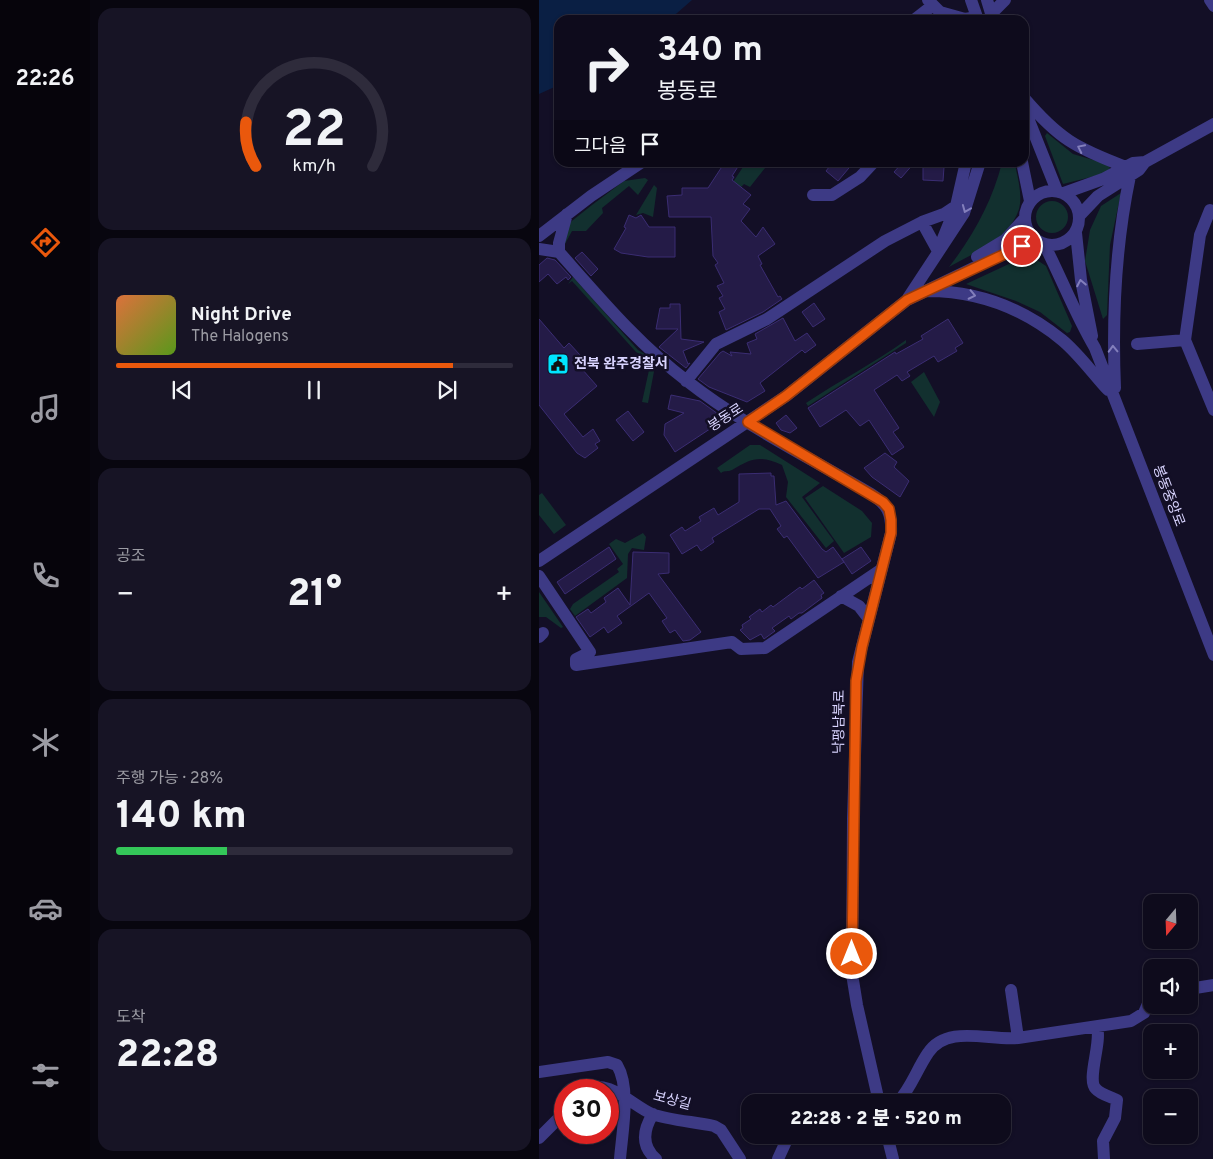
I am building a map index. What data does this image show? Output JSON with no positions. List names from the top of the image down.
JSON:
{
  "streets": {
    "street": [
      "봉동로",
      "봉동중앙로",
      "낙평남북로",
      "보상길"
    ]
  },
  "crossings": [
    ["봉동로", "봉동중앙로"],
    ["봉동로", "낙평남북로"]
  ],
  "places": {
    "public building": ["전북 완주경찰서"]
  },
  "north": "bottom",
  "page": {
    "tabs": "22:26",
    "turn": ["340 m", "봉동로"],
    "then": "그다음",
    "song": ["Night Drive", "The Halogens"],
    "tile": [
      "공조",
      ["주행 가능 · 28%", "140 km"],
      ["도착", "22:28"]
    ],
    "heat": ["−", "21°", "+"],
    "map_buttons": ["+", "−"],
    "limit": "30",
    "trip": "22:28 · 2 분 · 520 m",
    "gauge": ["22", "km/h"]
  }
}
